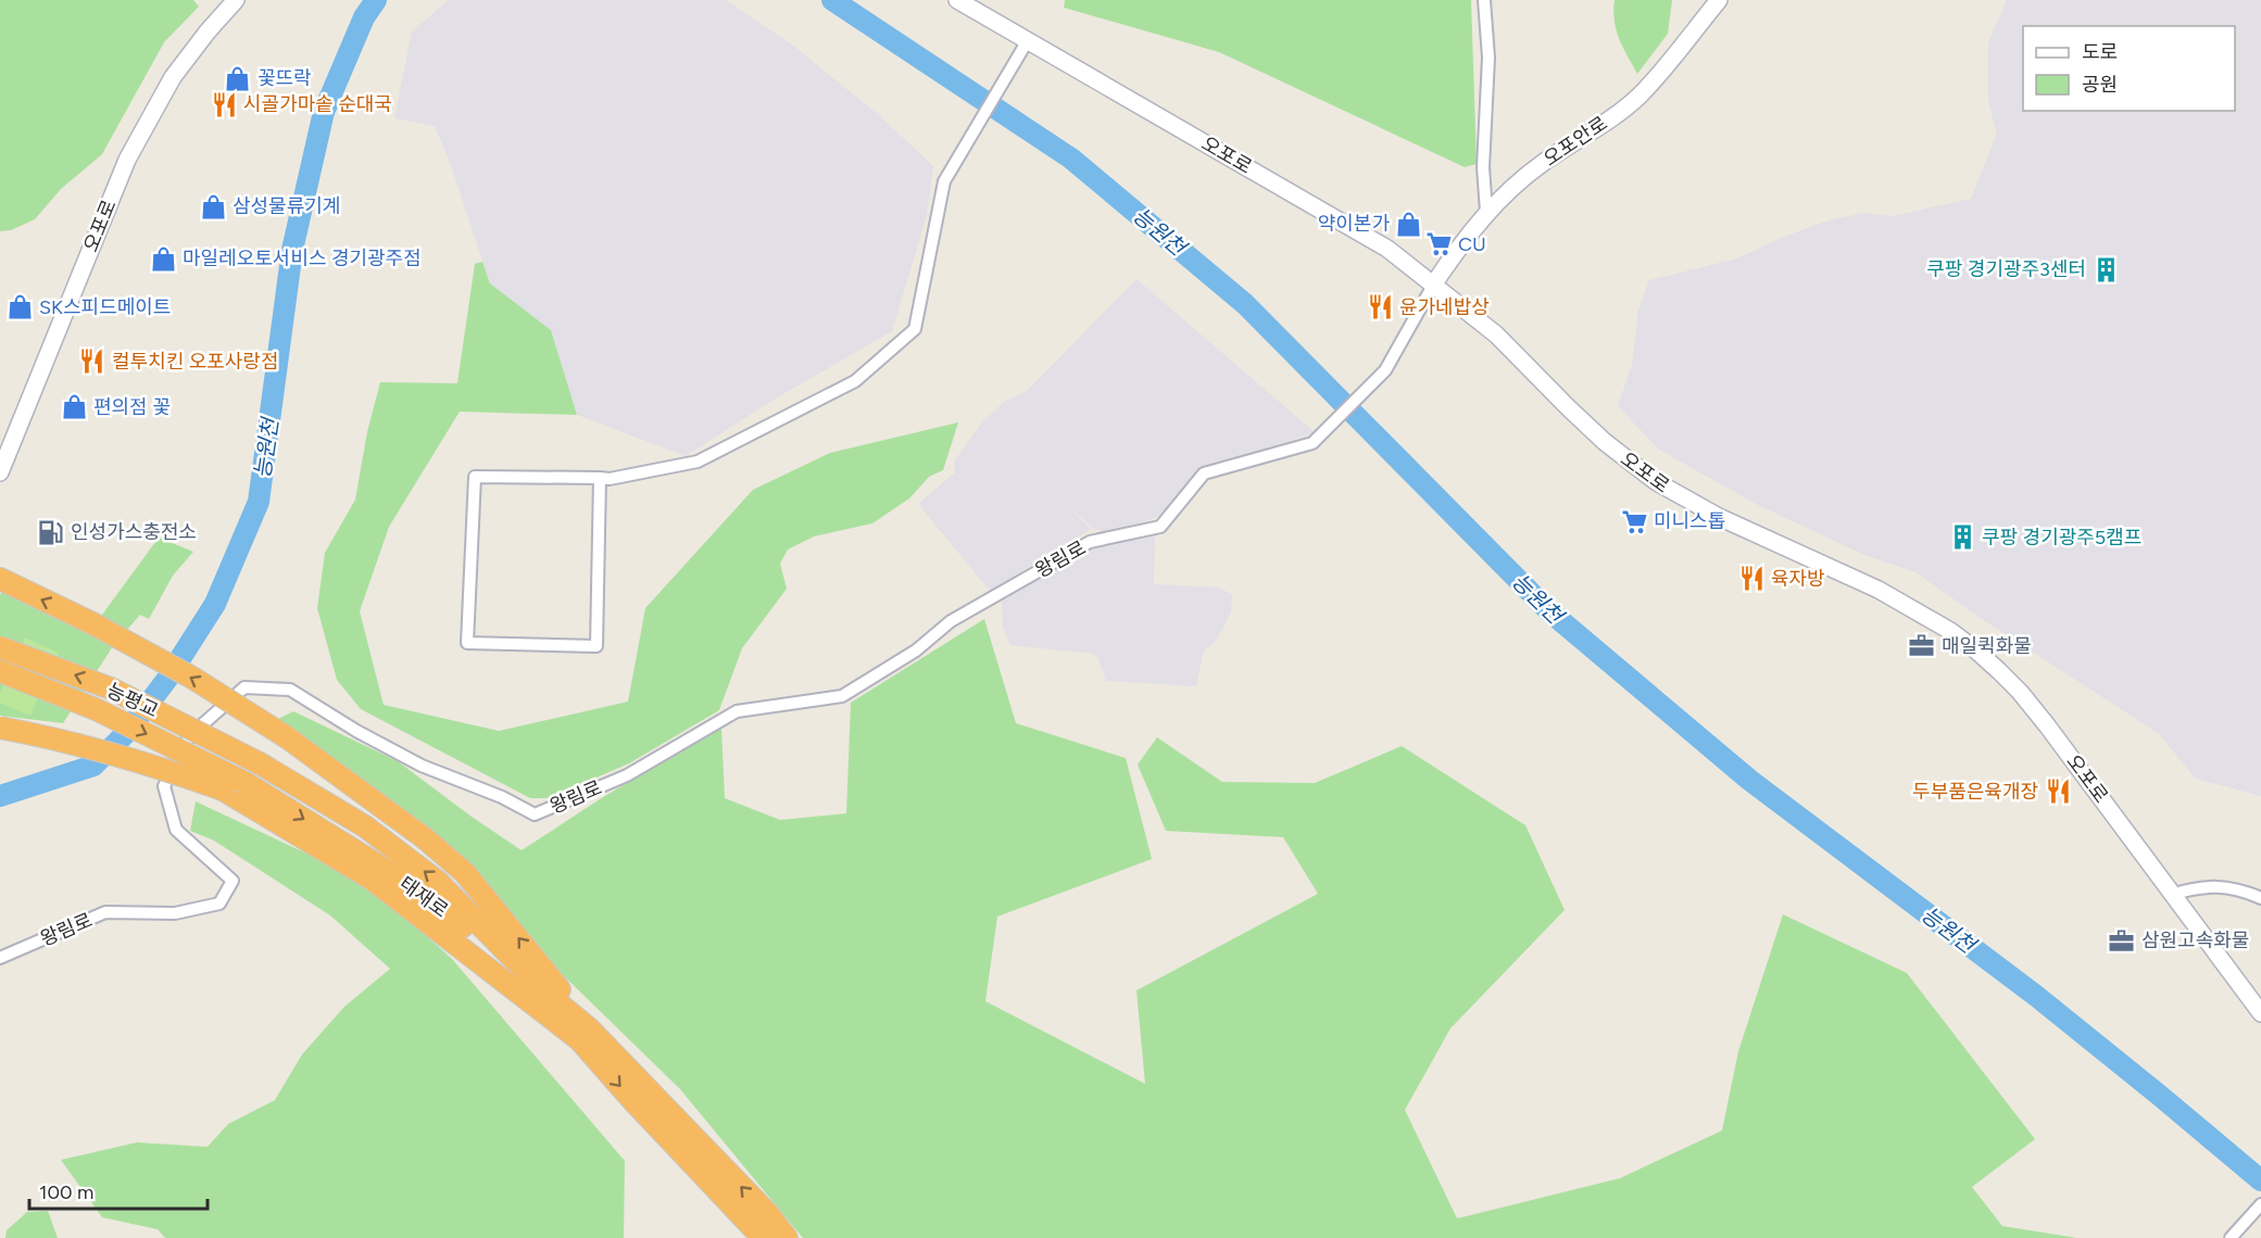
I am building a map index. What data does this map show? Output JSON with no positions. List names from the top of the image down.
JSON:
{
  "streets": {
    "highway": ["능평교", "태재로"],
    "street": ["오포안로", "오포로", "왕림로"]
  },
  "crossings": [
    ["오포안로", "오포로"],
    ["오포안로", "왕림로"],
    ["오포로", "왕림로"],
    ["능평교", "태재로"]
  ],
  "water": ["능원천"],
  "places": {
    "shop": [
      "꽃뜨락",
      "삼성물류기계",
      "약이본가",
      "마일레오토서비스 경기광주점",
      "SK스피드메이트",
      "편의점 꽃"
    ],
    "restaurant": [
      "시골가마솥 순대국",
      "윤가네밥상",
      "컬투치킨 오포사랑점",
      "육자방",
      "두부품은육개장"
    ],
    "supermarket": ["CU", "미니스톱"],
    "building": ["쿠팡 경기광주3센터", "쿠팡 경기광주5캠프"],
    "fuel station": ["인성가스충전소"],
    "office": ["매일퀵화물", "삼원고속화물"]
  },
  "legend": ["도로", "공원"],
  "scale_bar": "100 m"
}
